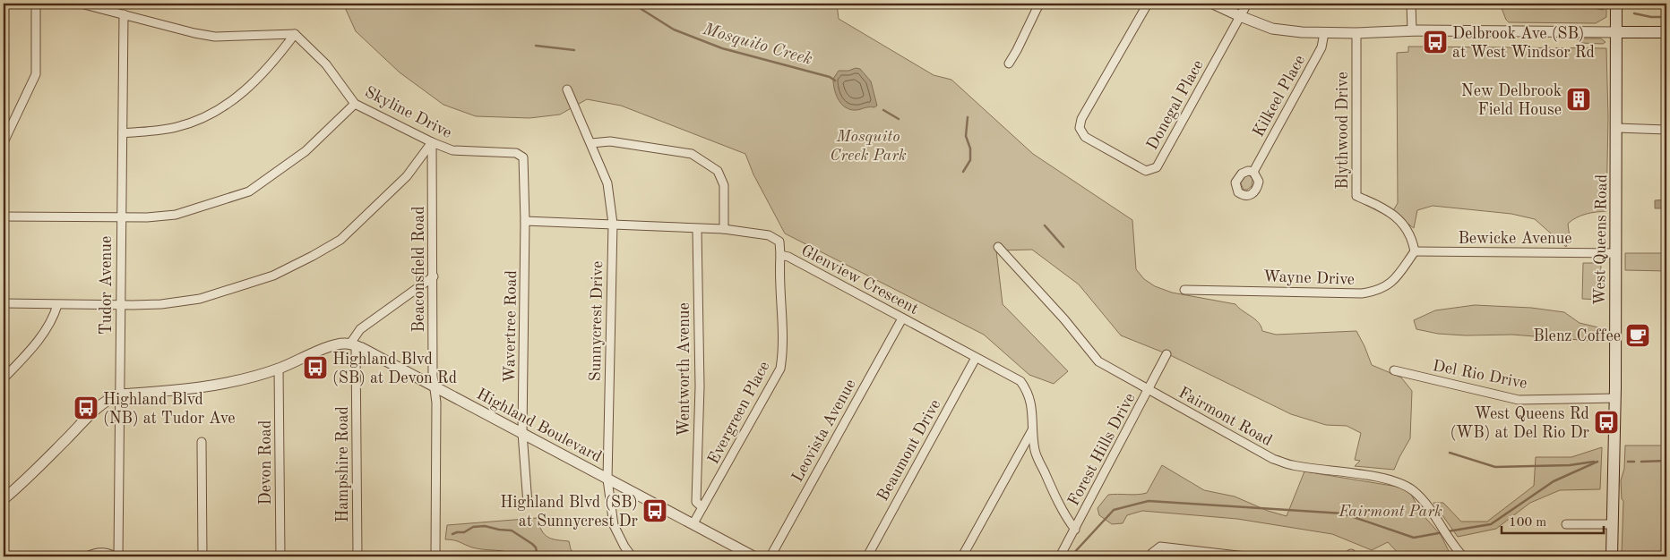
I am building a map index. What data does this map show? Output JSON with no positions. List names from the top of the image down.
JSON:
{
  "streets": {
    "main road": ["West Queens Road"],
    "street": [
      "Kilkeel Place",
      "Donegal Place",
      "Skyline Drive",
      "Blythwood Drive",
      "Bewicke Avenue",
      "Beaconsfield Road",
      "Wayne Drive",
      "Glenview Crescent",
      "Tudor Avenue",
      "Sunnycrest Drive",
      "Wavertree Road",
      "Wentworth Avenue",
      "Del Rio Drive",
      "Evergreen Place",
      "Fairmont Road",
      "Highland Boulevard",
      "Leovista Avenue",
      "Forest Hills Drive",
      "Beaumont Drive",
      "Devon Road",
      "Hampshire Road"
    ]
  },
  "crossings": [
    ["Skyline Drive", "Beaconsfield Road"],
    ["Skyline Drive", "Wavertree Road"],
    ["Blythwood Drive", "Bewicke Avenue"],
    ["Blythwood Drive", "Wayne Drive"],
    ["Bewicke Avenue", "West Queens Road"],
    ["Bewicke Avenue", "Wayne Drive"],
    ["West Queens Road", "Del Rio Drive"],
    ["Beaconsfield Road", "Highland Boulevard"],
    ["Glenview Crescent", "Sunnycrest Drive"],
    ["Glenview Crescent", "Wavertree Road"],
    ["Glenview Crescent", "Wentworth Avenue"],
    ["Glenview Crescent", "Evergreen Place"],
    ["Glenview Crescent", "Leovista Avenue"],
    ["Glenview Crescent", "Forest Hills Drive"],
    ["Glenview Crescent", "Beaumont Drive"],
    ["Sunnycrest Drive", "Highland Boulevard"],
    ["Wavertree Road", "Highland Boulevard"],
    ["Wentworth Avenue", "Evergreen Place"],
    ["Evergreen Place", "Highland Boulevard"],
    ["Fairmont Road", "Forest Hills Drive"],
    ["Highland Boulevard", "Hampshire Road"]
  ],
  "water": ["Mosquito Creek"],
  "parks": ["Mosquito Creek Park", "Fairmont Park"],
  "places": {
    "bus stop": [
      "Delbrook Ave (SB) at West Windsor Rd",
      "Highland Blvd (SB) at Devon Rd",
      "Highland Blvd (NB) at Tudor Ave",
      "West Queens Rd (WB) at Del Rio Dr",
      "Highland Blvd (SB) at Sunnycrest Dr"
    ],
    "building": ["New Delbrook Field House"],
    "cafe": ["Blenz Coffee"]
  },
  "scale_bar": "100 m"
}
